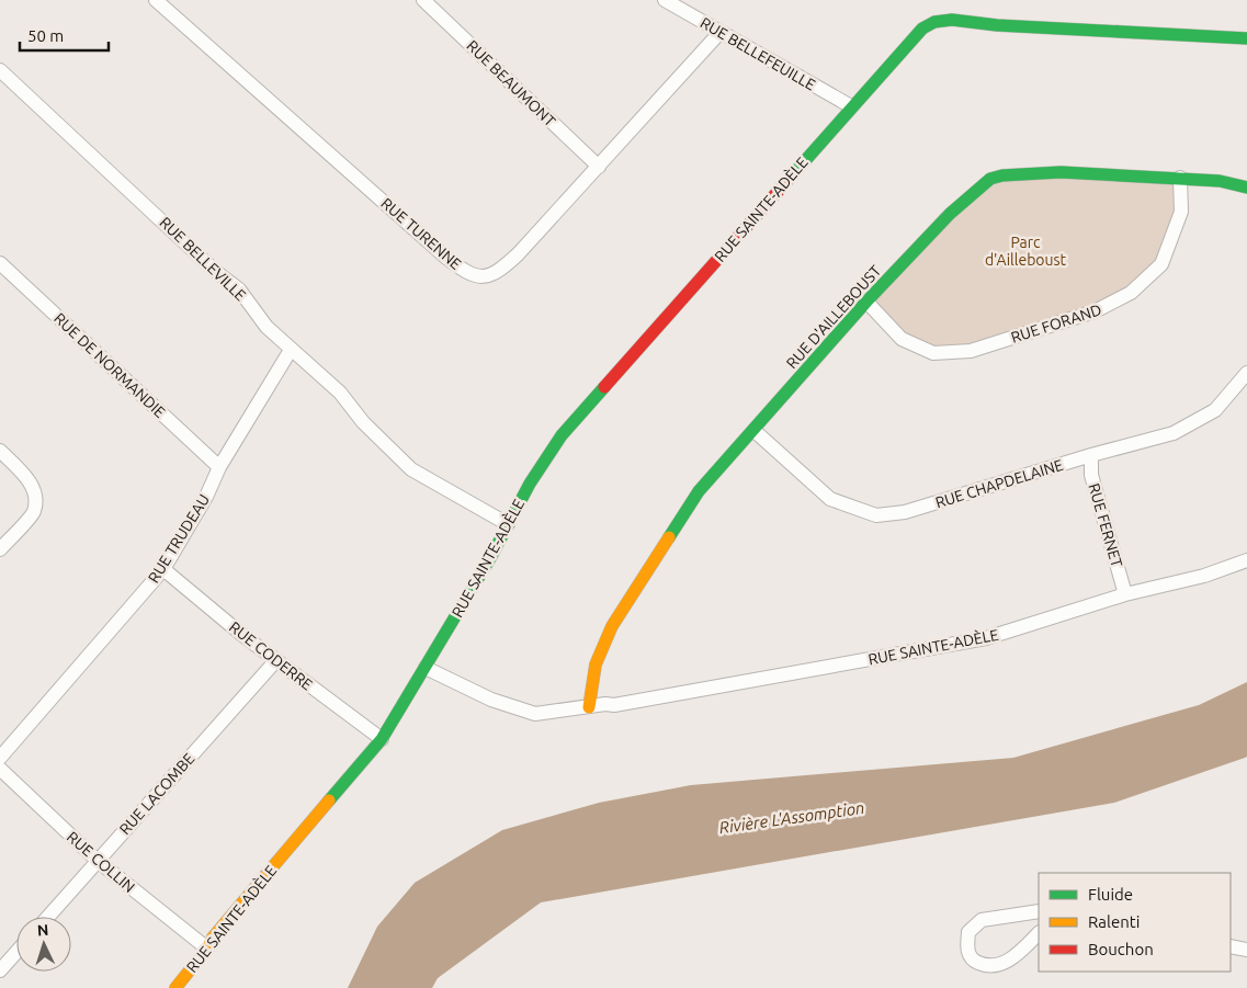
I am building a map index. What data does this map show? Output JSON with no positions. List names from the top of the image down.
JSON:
{
  "streets": {
    "street": [
      "RUE BELLEFEUILLE",
      "RUE BEAUMONT",
      "RUE SAINTE-ADÈLE",
      "RUE TURENNE",
      "RUE BELLEVILLE",
      "RUE D'AILLEBOUST",
      "RUE FORAND",
      "RUE DE NORMANDIE",
      "RUE CHAPDELAINE",
      "RUE FERNET",
      "RUE TRUDEAU",
      "RUE CODERRE",
      "RUE LACOMBE",
      "RUE COLLIN"
    ]
  },
  "crossings": [
    ["RUE BELLEFEUILLE", "RUE SAINTE-ADÈLE"],
    ["RUE BELLEFEUILLE", "RUE TURENNE"],
    ["RUE BEAUMONT", "RUE TURENNE"],
    ["RUE SAINTE-ADÈLE", "RUE BELLEVILLE"],
    ["RUE SAINTE-ADÈLE", "RUE D'AILLEBOUST"],
    ["RUE SAINTE-ADÈLE", "RUE FERNET"],
    ["RUE SAINTE-ADÈLE", "RUE CODERRE"],
    ["RUE SAINTE-ADÈLE", "RUE COLLIN"],
    ["RUE BELLEVILLE", "RUE TRUDEAU"],
    ["RUE D'AILLEBOUST", "RUE FORAND"],
    ["RUE D'AILLEBOUST", "RUE CHAPDELAINE"],
    ["RUE DE NORMANDIE", "RUE TRUDEAU"],
    ["RUE CHAPDELAINE", "RUE FERNET"],
    ["RUE TRUDEAU", "RUE CODERRE"],
    ["RUE CODERRE", "RUE LACOMBE"],
    ["RUE LACOMBE", "RUE COLLIN"]
  ],
  "water": ["Rivière L'Assomption"],
  "parks": ["Parc d'Ailleboust"],
  "legend": ["Fluide", "Ralenti", "Bouchon"],
  "scale_bar": "50 m",
  "north": "top"
}
